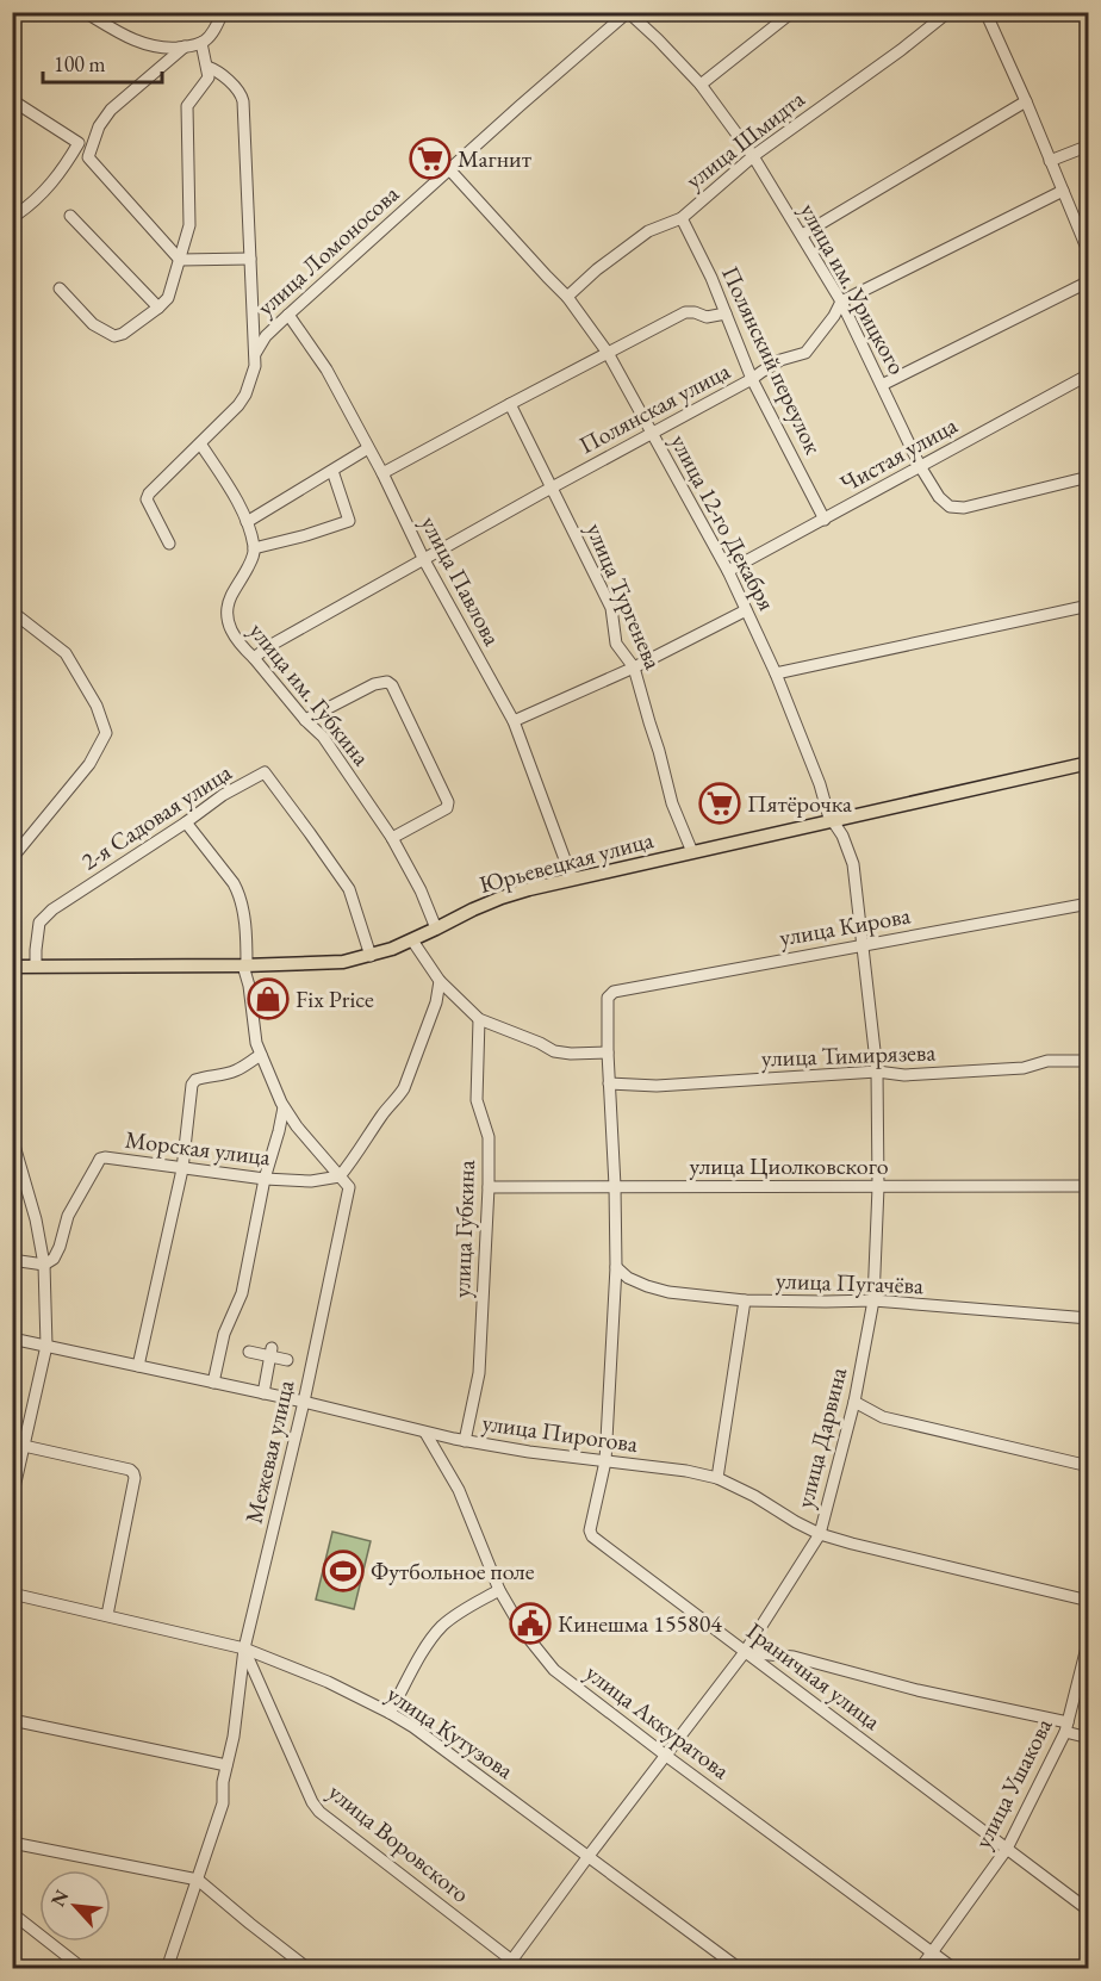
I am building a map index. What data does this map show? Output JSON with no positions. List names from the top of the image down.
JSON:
{
  "streets": {
    "main road": ["Юрьевецкая улица"],
    "street": [
      "улица Шмидта",
      "улица Ломоносова",
      "улица им. Урицкого",
      "Полянский переулок",
      "Полянская улица",
      "Чистая улица",
      "улица 12-го Декабря",
      "улица Павлова",
      "улица Тургенева",
      "улица им. Губкина",
      "2-я Садовая улица",
      "улица Кирова",
      "улица Тимирязева",
      "Морская улица",
      "улица Циолковского",
      "улица Губкина",
      "улица Пугачёва",
      "улица Пирогова",
      "улица Дарвина",
      "Межевая улица",
      "Граничная улица",
      "улица Аккуратова",
      "улица Кутузова",
      "улица Ушакова",
      "улица Воровского"
    ]
  },
  "crossings": [
    ["улица Шмидта", "улица им. Урицкого"],
    ["улица Шмидта", "Полянский переулок"],
    ["улица Шмидта", "улица 12-го Декабря"],
    ["улица Ломоносова", "улица им. Урицкого"],
    ["улица Ломоносова", "улица 12-го Декабря"],
    ["улица Ломоносова", "улица Павлова"],
    ["улица им. Урицкого", "Полянская улица"],
    ["улица им. Урицкого", "Чистая улица"],
    ["Полянский переулок", "Полянская улица"],
    ["Полянский переулок", "Чистая улица"],
    ["Полянская улица", "улица 12-го Декабря"],
    ["Полянская улица", "улица Павлова"],
    ["Полянская улица", "улица Тургенева"],
    ["Полянская улица", "улица им. Губкина"],
    ["Чистая улица", "улица 12-го Декабря"],
    ["улица 12-го Декабря", "Юрьевецкая улица"],
    ["улица 12-го Декабря", "улица Дарвина"],
    ["улица Павлова", "Юрьевецкая улица"],
    ["улица Тургенева", "Юрьевецкая улица"],
    ["улица им. Губкина", "Юрьевецкая улица"],
    ["2-я Садовая улица", "Юрьевецкая улица"],
    ["Юрьевецкая улица", "улица Дарвина"],
    ["улица Кирова", "улица Дарвина"],
    ["улица Тимирязева", "улица Дарвина"],
    ["Морская улица", "Межевая улица"],
    ["улица Циолковского", "улица Губкина"],
    ["улица Циолковского", "улица Дарвина"],
    ["улица Губкина", "улица Пирогова"],
    ["улица Пугачёва", "улица Дарвина"],
    ["улица Пугачёва", "Граничная улица"],
    ["улица Пирогова", "улица Дарвина"],
    ["улица Пирогова", "Межевая улица"],
    ["улица Пирогова", "Граничная улица"],
    ["улица Пирогова", "улица Аккуратова"],
    ["улица Дарвина", "Граничная улица"],
    ["улица Дарвина", "улица Аккуратова"],
    ["улица Дарвина", "улица Кутузова"],
    ["улица Дарвина", "улица Воровского"],
    ["Межевая улица", "улица Кутузова"],
    ["Межевая улица", "улица Воровского"],
    ["Граничная улица", "улица Ушакова"],
    ["улица Аккуратова", "улица Ушакова"],
    ["улица Кутузова", "улица Воровского"]
  ],
  "places": {
    "supermarket": ["Магнит", "Пятёрочка"],
    "shop": ["Fix Price"],
    "sports": ["Футбольное поле"],
    "public building": ["Кинешма 155804"]
  },
  "scale_bar": "100 m",
  "north": "top left"
}
